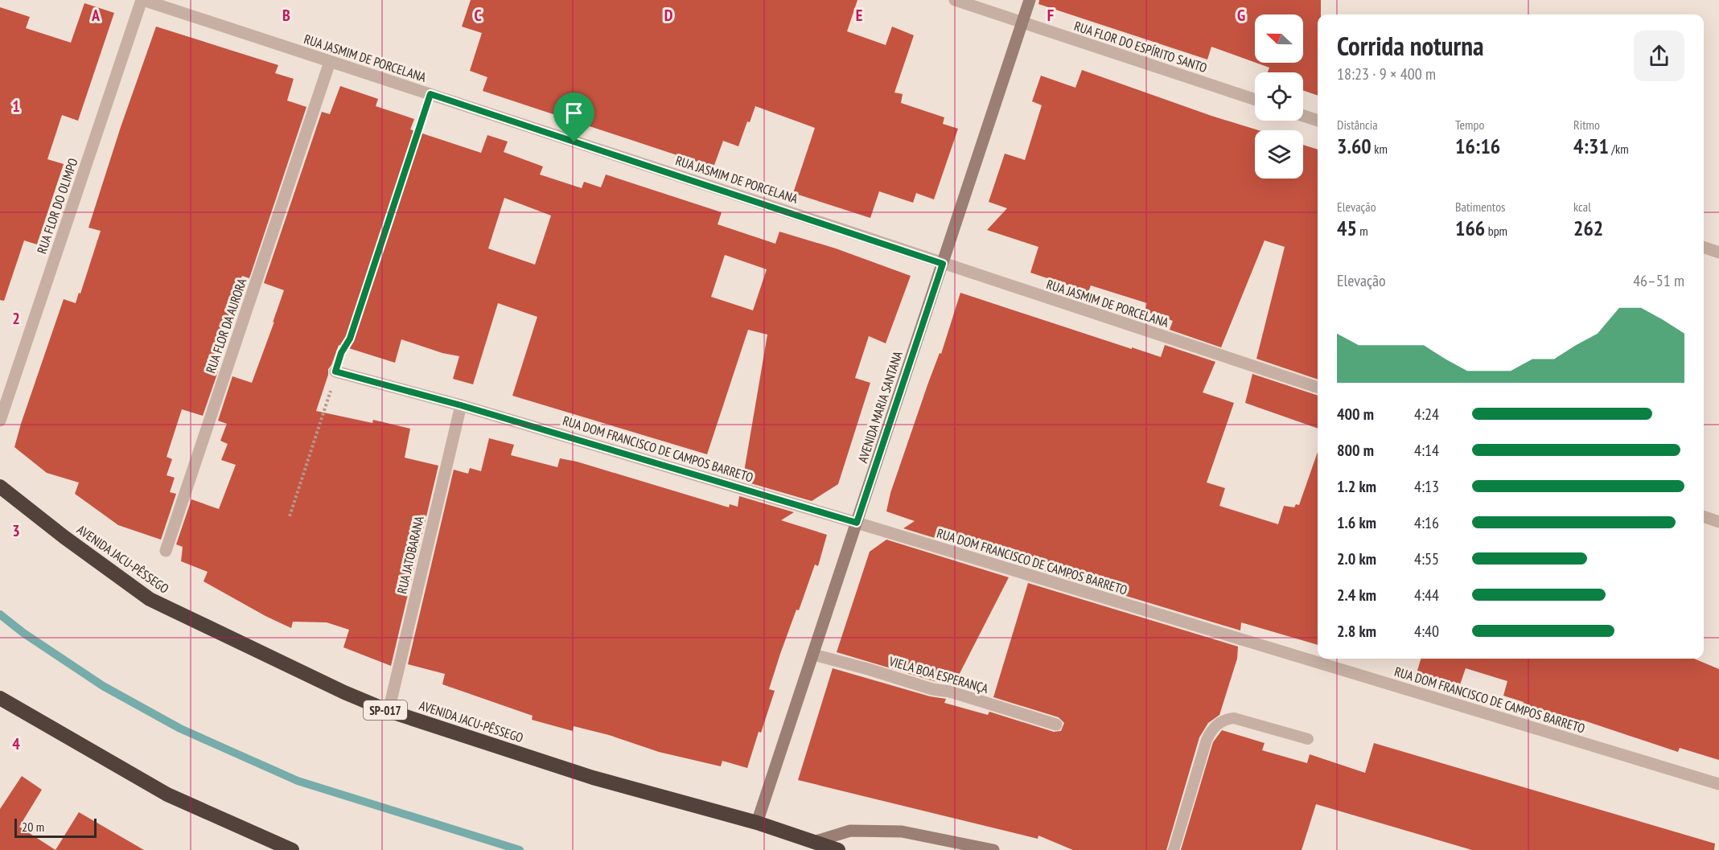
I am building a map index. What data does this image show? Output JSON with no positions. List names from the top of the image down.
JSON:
{
  "streets": {
    "highway": ["AVENIDA JACU-PÊSSEGO", "SP-017"],
    "street": [
      "RUA FLOR DO ESPÍRITO SANTO",
      "RUA JASMIM DE PORCELANA",
      "RUA FLOR DO OLIMPO",
      "RUA FLOR DA AURORA",
      "AVENIDA MARIA SANTANA",
      "RUA DOM FRANCISCO DE CAMPOS BARRETO",
      "RUA JATOBARANA",
      "VIELA BOA ESPERANÇA"
    ]
  },
  "crossings": [
    ["RUA FLOR DO ESPÍRITO SANTO", "AVENIDA MARIA SANTANA"],
    ["RUA JASMIM DE PORCELANA", "RUA FLOR DO OLIMPO"],
    ["RUA JASMIM DE PORCELANA", "RUA FLOR DA AURORA"],
    ["RUA JASMIM DE PORCELANA", "AVENIDA MARIA SANTANA"],
    ["AVENIDA MARIA SANTANA", "RUA DOM FRANCISCO DE CAMPOS BARRETO"],
    ["AVENIDA MARIA SANTANA", "AVENIDA JACU-PÊSSEGO"],
    ["AVENIDA MARIA SANTANA", "VIELA BOA ESPERANÇA"],
    ["RUA DOM FRANCISCO DE CAMPOS BARRETO", "RUA JATOBARANA"],
    ["RUA JATOBARANA", "AVENIDA JACU-PÊSSEGO"]
  ],
  "scale_bar": "20 m",
  "north": "left",
  "page": {
    "heading": ["Corrida noturna", "18:23 · 9 × 400 m"],
    "stats": [
      ["Distância", "3.60 km"],
      ["Tempo", "16:16"],
      ["Ritmo", "4:31 /km"],
      ["Elevação", "45 m"],
      ["Batimentos", "166 bpm"],
      ["kcal", "262"]
    ],
    "chart": ["Elevação", "46–51 m"],
    "list": [
      {
        "name": "400 m",
        "note": "4:24"
      },
      {
        "name": "800 m",
        "note": "4:14"
      },
      {
        "name": "1.2 km",
        "note": "4:13"
      },
      {
        "name": "1.6 km",
        "note": "4:16"
      },
      {
        "name": "2.0 km",
        "note": "4:55"
      },
      {
        "name": "2.4 km",
        "note": "4:44"
      },
      {
        "name": "2.8 km",
        "note": "4:40"
      }
    ],
    "scale": "20 m"
  },
  "grid": {
    "columns": [
      "A",
      "B",
      "C",
      "D",
      "E",
      "F",
      "G"
    ],
    "rows": [
      "1",
      "2",
      "3",
      "4"
    ]
  }
}
